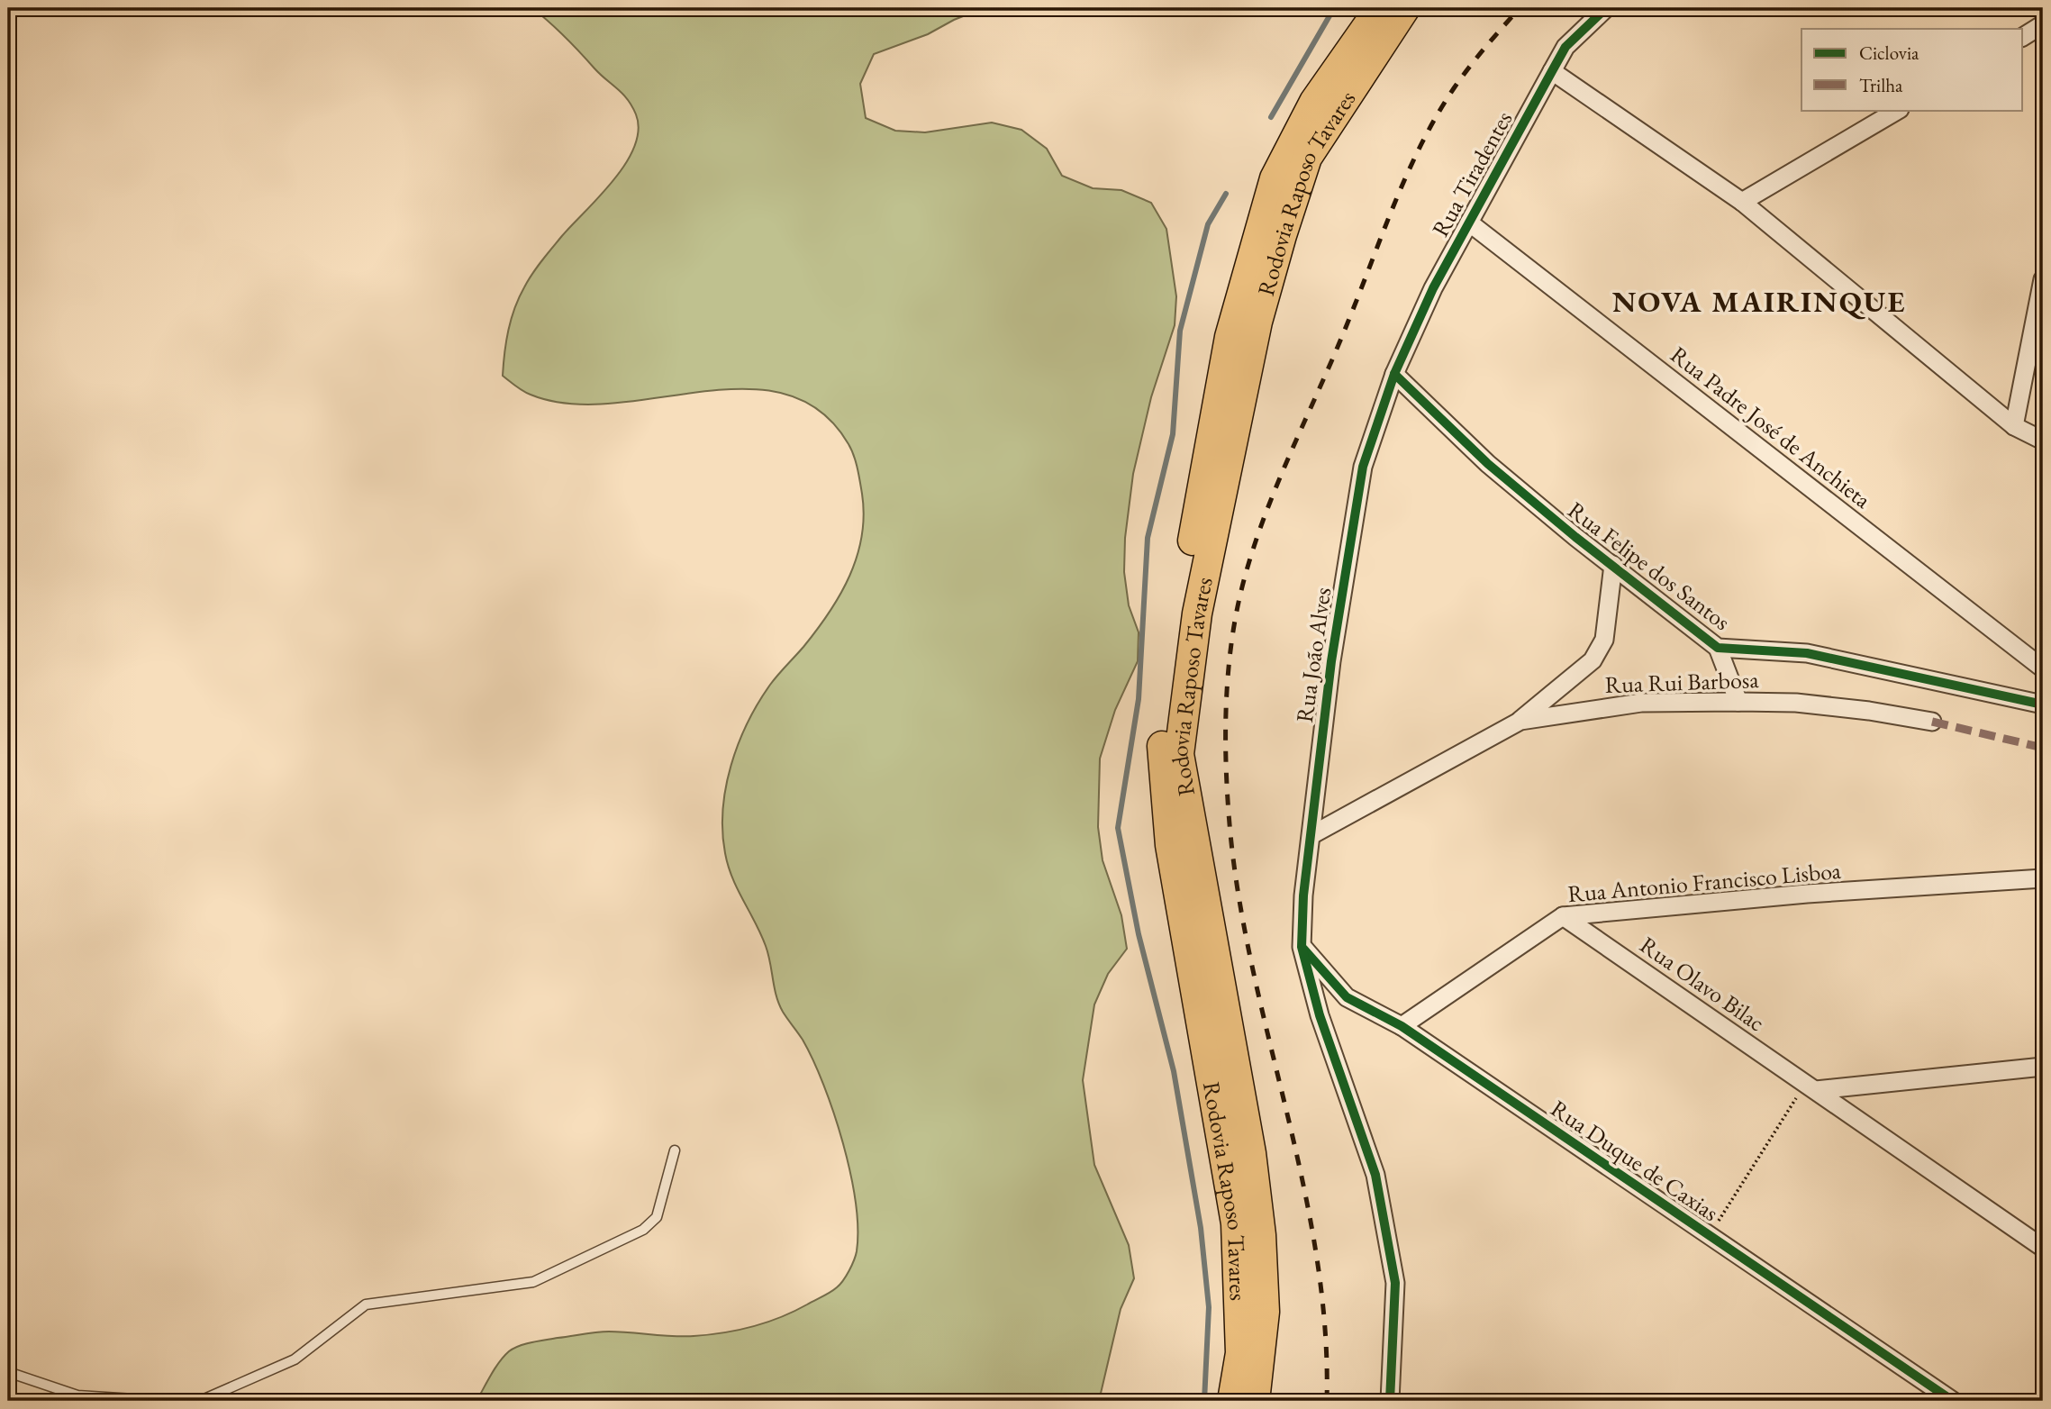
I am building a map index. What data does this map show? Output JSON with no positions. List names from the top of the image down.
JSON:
{
  "streets": {
    "highway": ["Rodovia Raposo Tavares"],
    "street": [
      "Rua Tiradentes",
      "Rua Padre José de Anchieta",
      "Rua Felipe dos Santos",
      "Rua João Alves",
      "Rua Rui Barbosa",
      "Rua Antonio Francisco Lisboa",
      "Rua Olavo Bilac",
      "Rua Duque de Caxias"
    ]
  },
  "crossings": [
    ["Rua Tiradentes", "Rua Padre José de Anchieta"],
    ["Rua Tiradentes", "Rua Felipe dos Santos"],
    ["Rua Tiradentes", "Rua João Alves"],
    ["Rua Felipe dos Santos", "Rua João Alves"],
    ["Rua João Alves", "Rua Rui Barbosa"],
    ["Rua João Alves", "Rua Duque de Caxias"],
    ["Rua Antonio Francisco Lisboa", "Rua Olavo Bilac"],
    ["Rua Antonio Francisco Lisboa", "Rua Duque de Caxias"]
  ],
  "districts": ["NOVA MAIRINQUE"],
  "legend": ["Ciclovia", "Trilha"]
}
